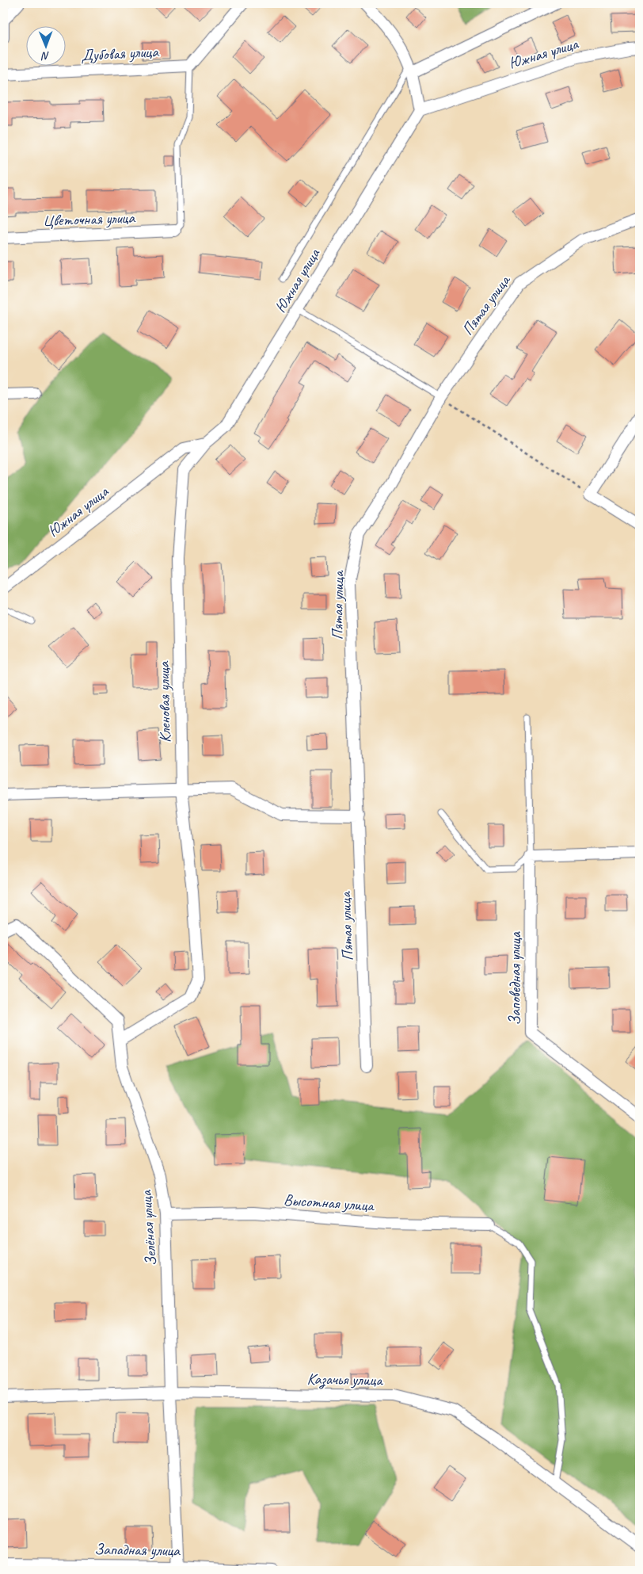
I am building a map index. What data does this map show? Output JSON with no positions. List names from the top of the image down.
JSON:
{
  "streets": {
    "street": [
      "Дубовая улица",
      "Южная улица",
      "Цветочная улица",
      "Пятая улица",
      "Кленовая улица",
      "Заповедная улица",
      "Высотная улица",
      "Зелёная улица",
      "Казачья улица",
      "Западная улица"
    ]
  },
  "crossings": [
    ["Южная улица", "Кленовая улица"],
    ["Кленовая улица", "Зелёная улица"],
    ["Высотная улица", "Зелёная улица"],
    ["Зелёная улица", "Казачья улица"],
    ["Зелёная улица", "Западная улица"]
  ],
  "north": "bottom"
}
